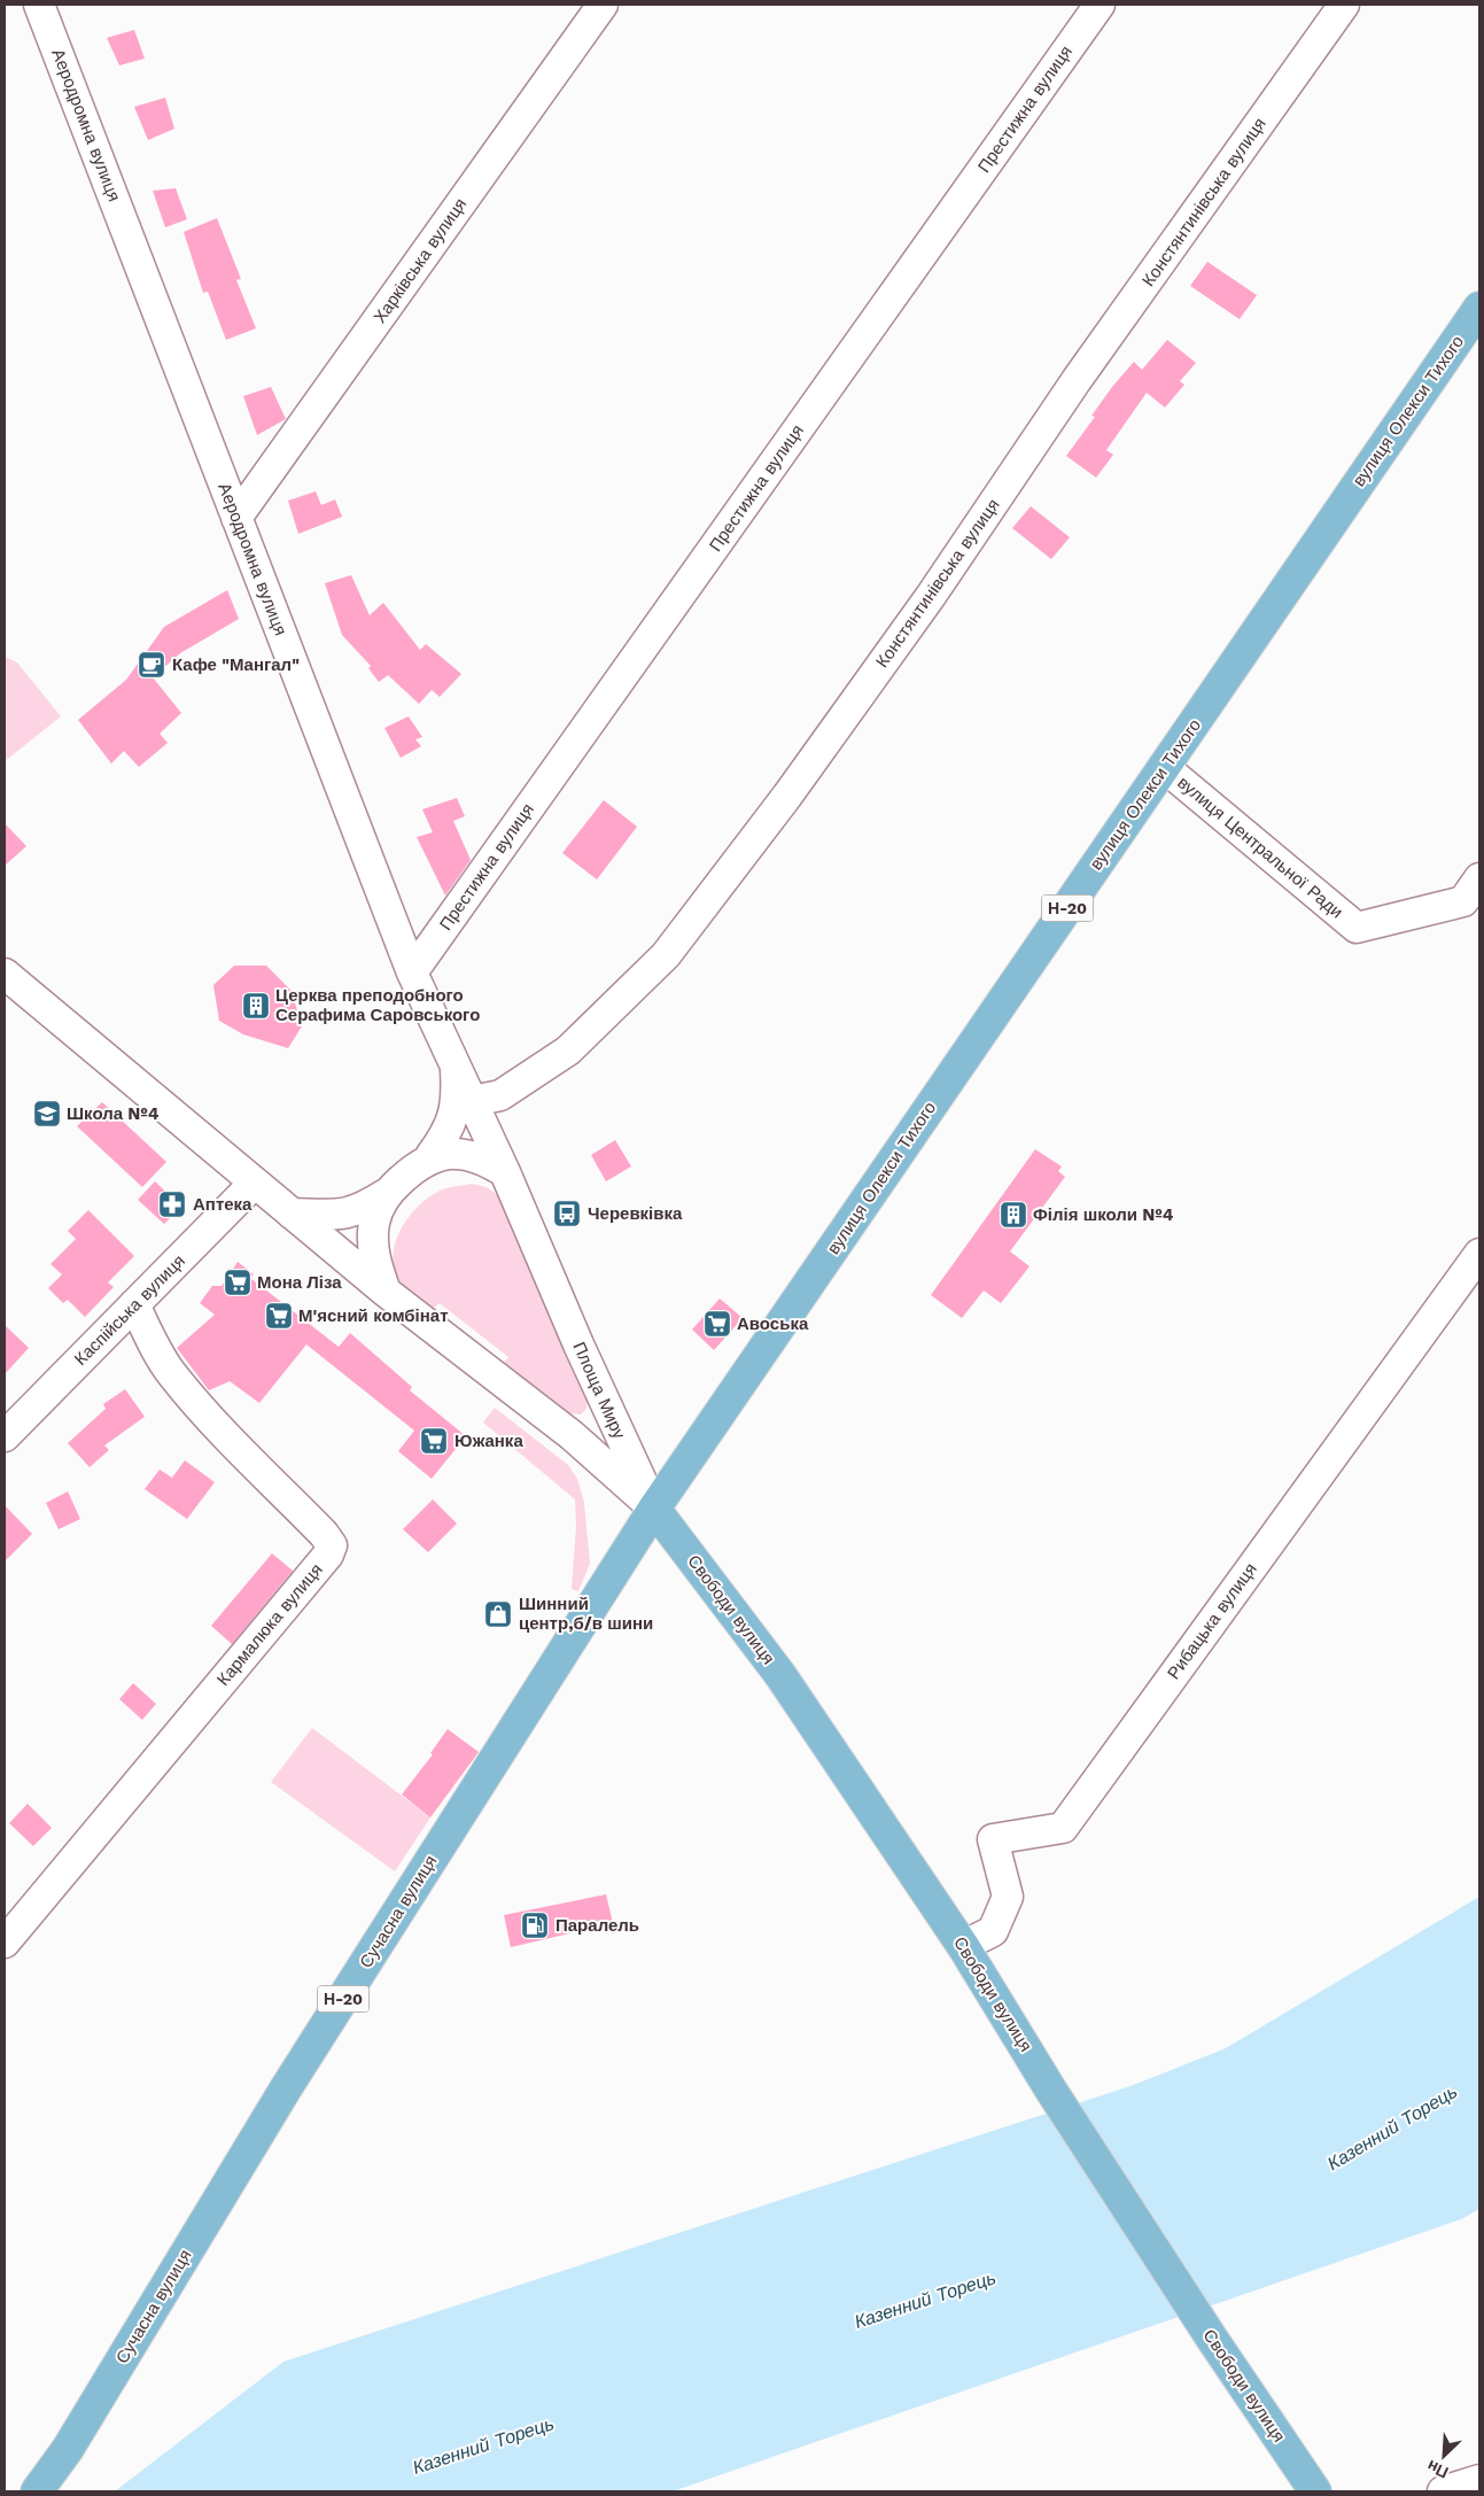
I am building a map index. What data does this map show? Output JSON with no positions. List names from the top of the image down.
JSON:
{
  "streets": {
    "main road": [
      "вулиця Олекси Тихого",
      "Н-20",
      "Свободи вулиця",
      "Сучасна вулиця"
    ],
    "street": [
      "Престижна вулиця",
      "Аеродромна вулиця",
      "Констянтинівська вулиця",
      "Харківська вулиця",
      "вулиця Центральної Ради",
      "Каспійська вулиця",
      "Площа Миру",
      "Рибацька вулиця",
      "Кармалюка вулиця"
    ]
  },
  "crossings": [
    ["Престижна вулиця", "Аеродромна вулиця"],
    ["Аеродромна вулиця", "Констянтинівська вулиця"],
    ["Аеродромна вулиця", "Харківська вулиця"],
    ["Аеродромна вулиця", "Площа Миру"],
    ["вулиця Олекси Тихого", "вулиця Центральної Ради"],
    ["вулиця Олекси Тихого", "Площа Миру"],
    ["вулиця Олекси Тихого", "Свободи вулиця"],
    ["вулиця Олекси Тихого", "Сучасна вулиця"],
    ["Каспійська вулиця", "Площа Миру"],
    ["Каспійська вулиця", "Кармалюка вулиця"],
    ["Площа Миру", "Свободи вулиця"],
    ["Площа Миру", "Сучасна вулиця"],
    ["Свободи вулиця", "Рибацька вулиця"],
    ["Свободи вулиця", "Сучасна вулиця"]
  ],
  "water": ["Казенний Торець"],
  "places": {
    "cafe": ["Кафе \"Мангал\""],
    "building": ["Церква преподобного Серафима Саровського", "Філія школи №4"],
    "school or university": ["Школа №4"],
    "pharmacy": ["Аптека"],
    "bus stop": ["Черевківка"],
    "supermarket": [
      "Мона Ліза",
      "М'ясний комбінат",
      "Авоська",
      "Южанка"
    ],
    "shop": ["Шинний центр,б/в шини"],
    "fuel station": ["Паралель"]
  },
  "north": "bottom left"
}
